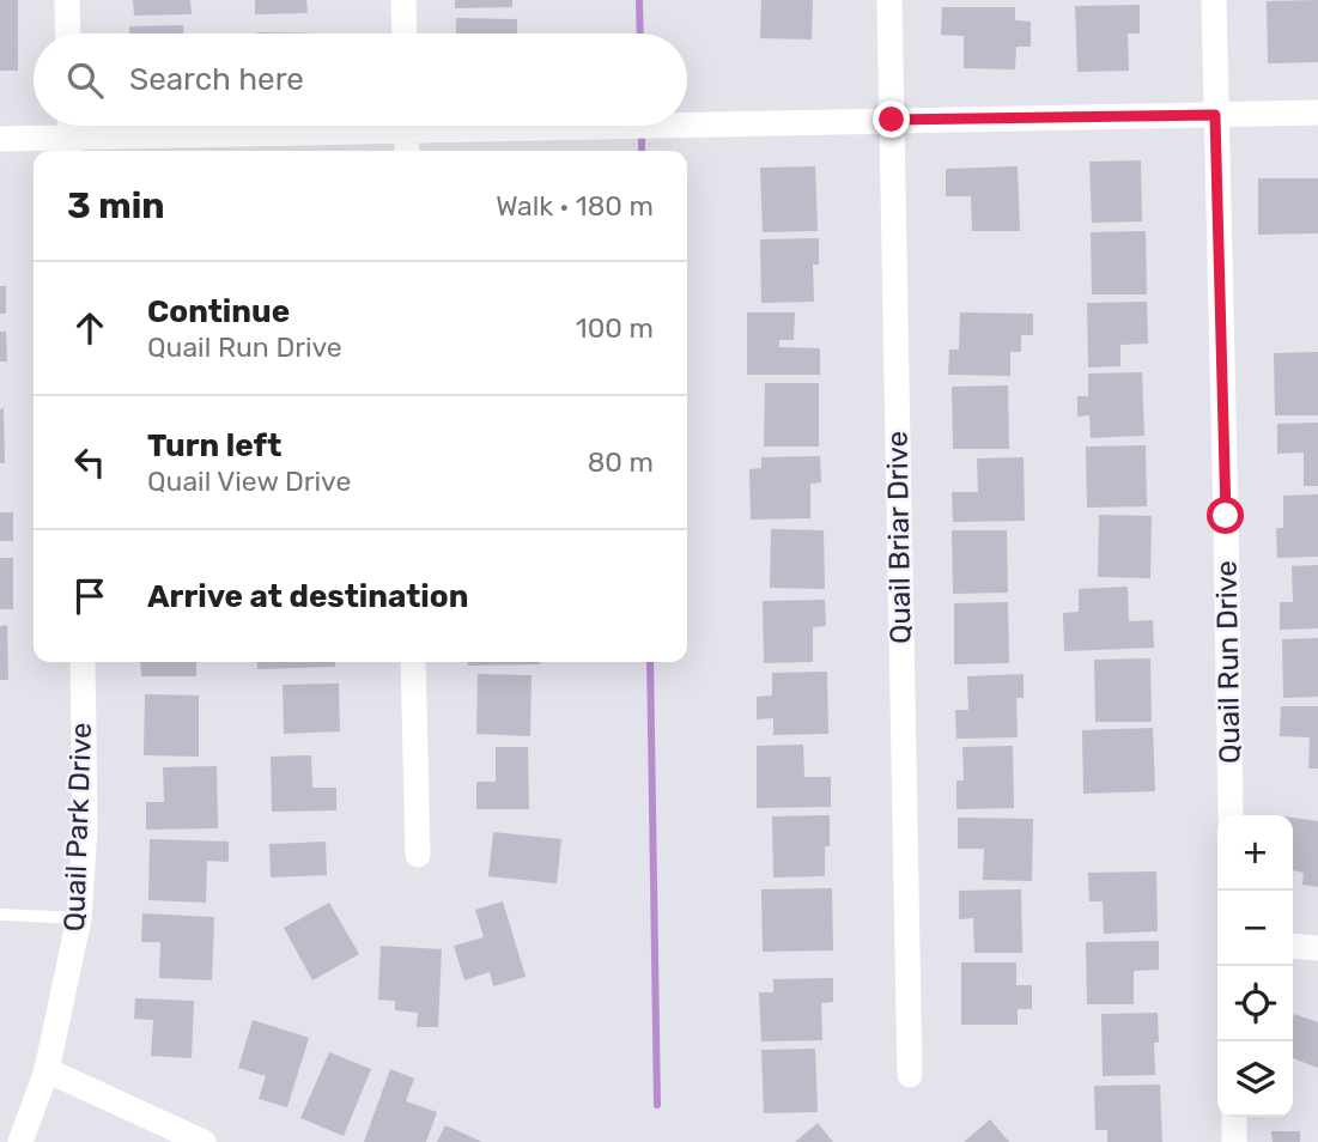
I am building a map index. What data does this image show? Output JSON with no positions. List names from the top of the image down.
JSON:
{
  "streets": {
    "street": ["Quail Briar Drive", "Quail Run Drive", "Quail Park Drive"]
  },
  "page": {
    "search": "Search here",
    "heading": ["3 min", "Walk · 180 m"],
    "list": [
      ["Continue", "Quail Run Drive", "100 m"],
      ["Turn left", "Quail View Drive", "80 m"],
      "Arrive at destination"
    ],
    "map_buttons": ["+", "−"]
  }
}
